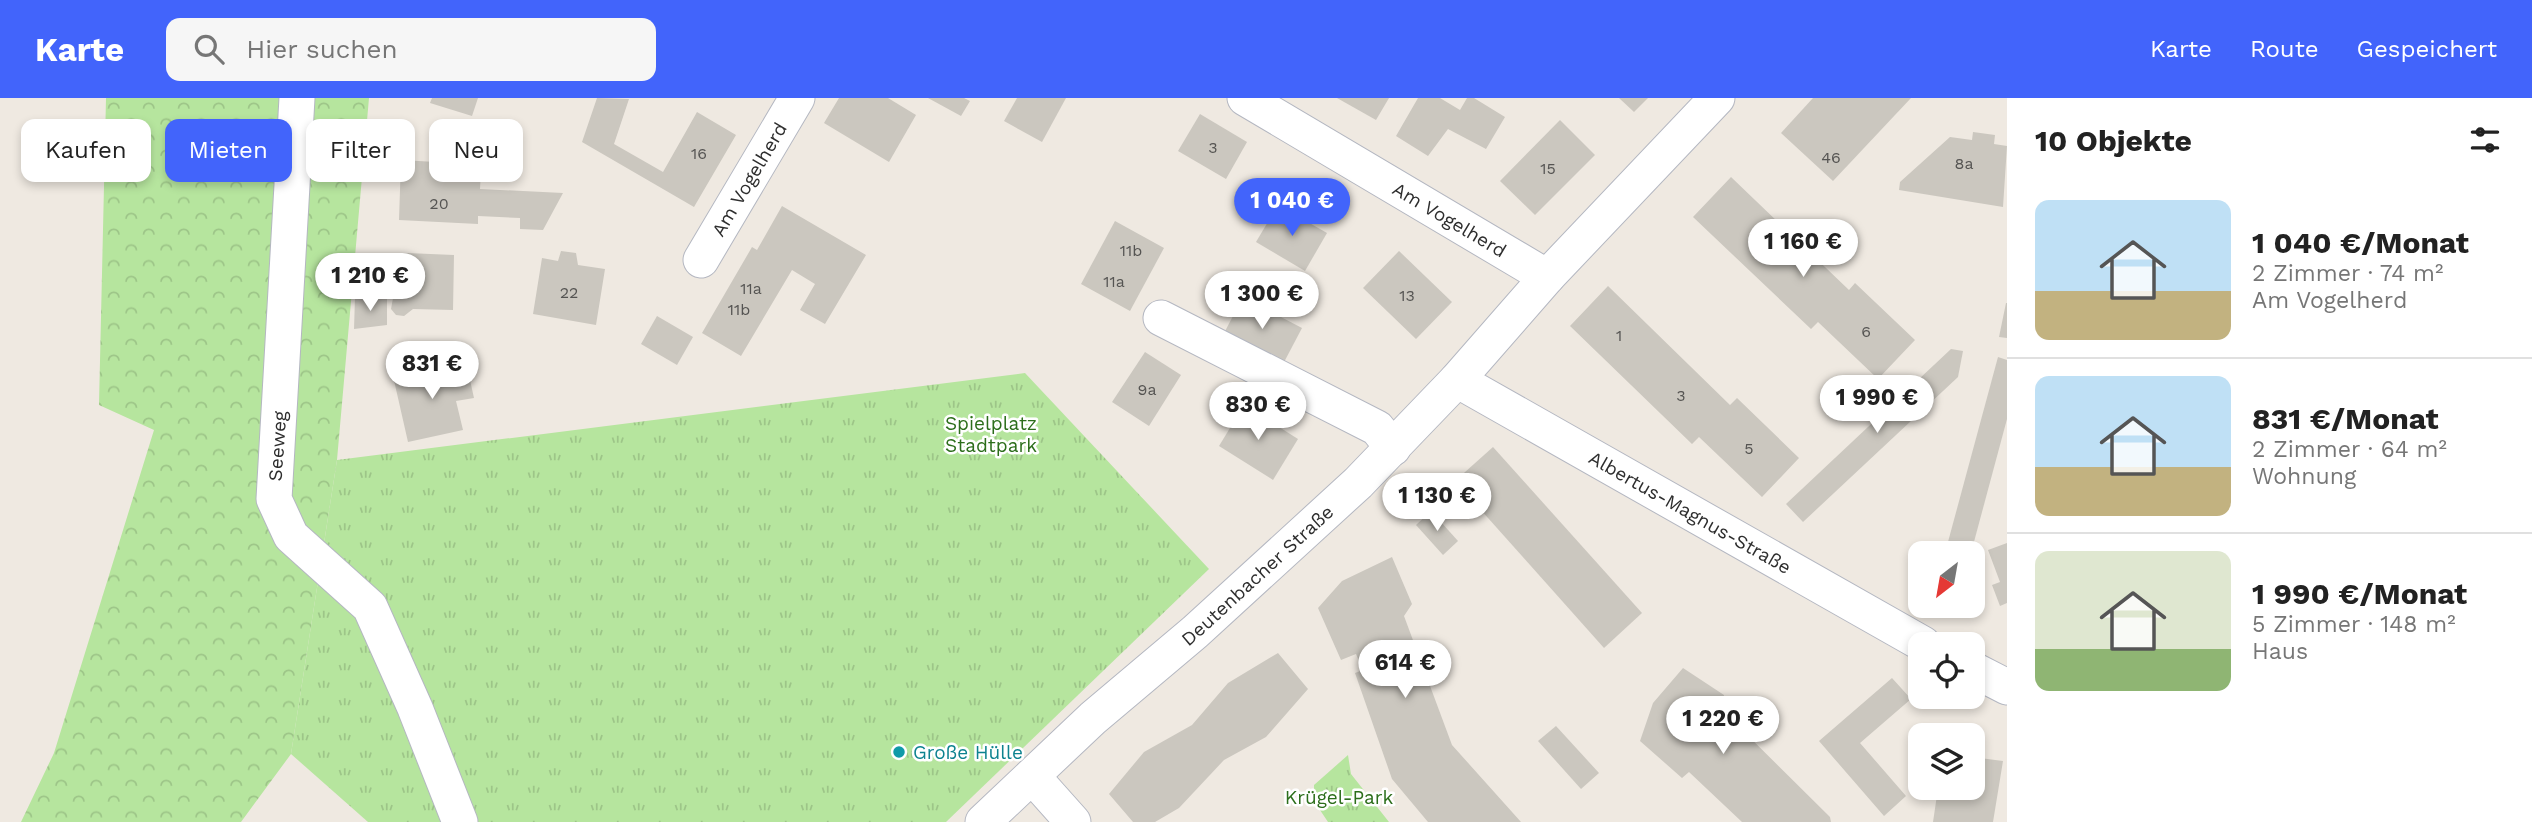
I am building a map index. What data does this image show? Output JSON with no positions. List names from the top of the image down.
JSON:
{
  "streets": {
    "street": [
      "Am Vogelherd",
      "Seeweg",
      "Albertus-Magnus-Straße",
      "Deutenbacher Straße"
    ]
  },
  "crossings": [
    ["Am Vogelherd", "Deutenbacher Straße"],
    ["Albertus-Magnus-Straße", "Deutenbacher Straße"]
  ],
  "parks": ["Spielplatz Stadtpark", "Krügel-Park"],
  "places": ["Große Hülle"],
  "house_numbers": [
    "3",
    "16",
    "46",
    "8a",
    "15",
    "20",
    "11b",
    "11a",
    "11a",
    "22",
    "13",
    "11b",
    "6",
    "1",
    "9a",
    "3",
    "5"
  ],
  "north": "bottom left",
  "page": {
    "header": "Karte",
    "search": "Hier suchen",
    "nav": ["Karte", "Route", "Gespeichert"],
    "heading": "10 Objekte",
    "chip": [
      "Kaufen",
      "Mieten",
      "Filter",
      "Neu"
    ],
    "price": [
      "1 040 €",
      "1 160 €",
      "1 210 €",
      "1 300 €",
      "831 €",
      "1 990 €",
      "830 €",
      "1 130 €",
      "614 €",
      "1 220 €"
    ],
    "list": [
      {
        "name": "1 040 €/Monat",
        "note": "2 Zimmer · 74 m² · Am Vogelherd"
      },
      {
        "name": "831 €/Monat",
        "note": "2 Zimmer · 64 m² · Wohnung"
      },
      {
        "name": "1 990 €/Monat",
        "note": "5 Zimmer · 148 m² · Haus"
      }
    ]
  }
}
